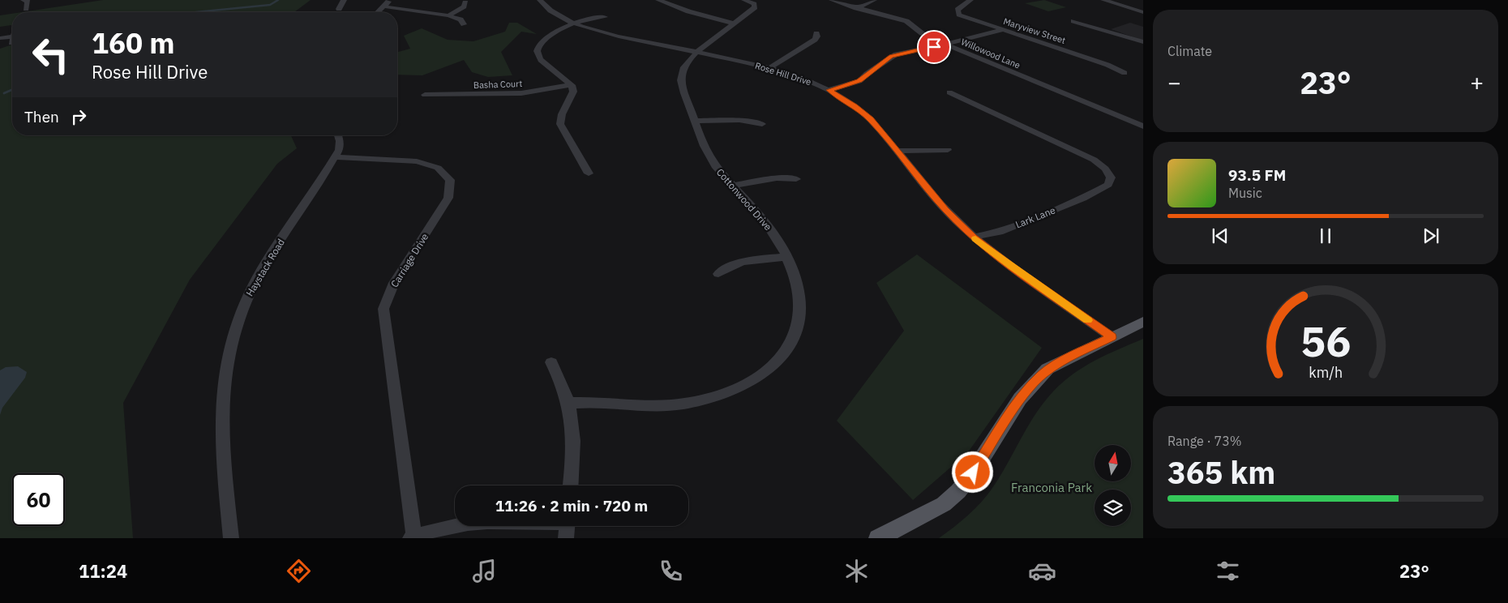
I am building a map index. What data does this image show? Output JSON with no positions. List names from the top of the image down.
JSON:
{
  "streets": {
    "street": [
      "Maryview Street",
      "Willowood Lane",
      "Rose Hill Drive",
      "Basha Court",
      "Cottonwood Drive",
      "Lark Lane",
      "Carriage Drive",
      "Haystack Road"
    ]
  },
  "crossings": [
    ["Rose Hill Drive", "Cottonwood Drive"],
    ["Rose Hill Drive", "Lark Lane"],
    ["Carriage Drive", "Haystack Road"]
  ],
  "parks": ["Franconia Park"],
  "north": "top",
  "page": {
    "tile": [
      "Climate",
      ["Range · 73%", "365 km"]
    ],
    "turn": ["160 m", "Rose Hill Drive"],
    "heat": ["−", "23°", "+"],
    "then": "Then",
    "song": ["93.5 FM", "Music"],
    "limit": "60",
    "trip": "11:26 · 2 min · 720 m",
    "tabs": ["11:24", "23°"],
    "gauge": ["56", "km/h"]
  }
}
